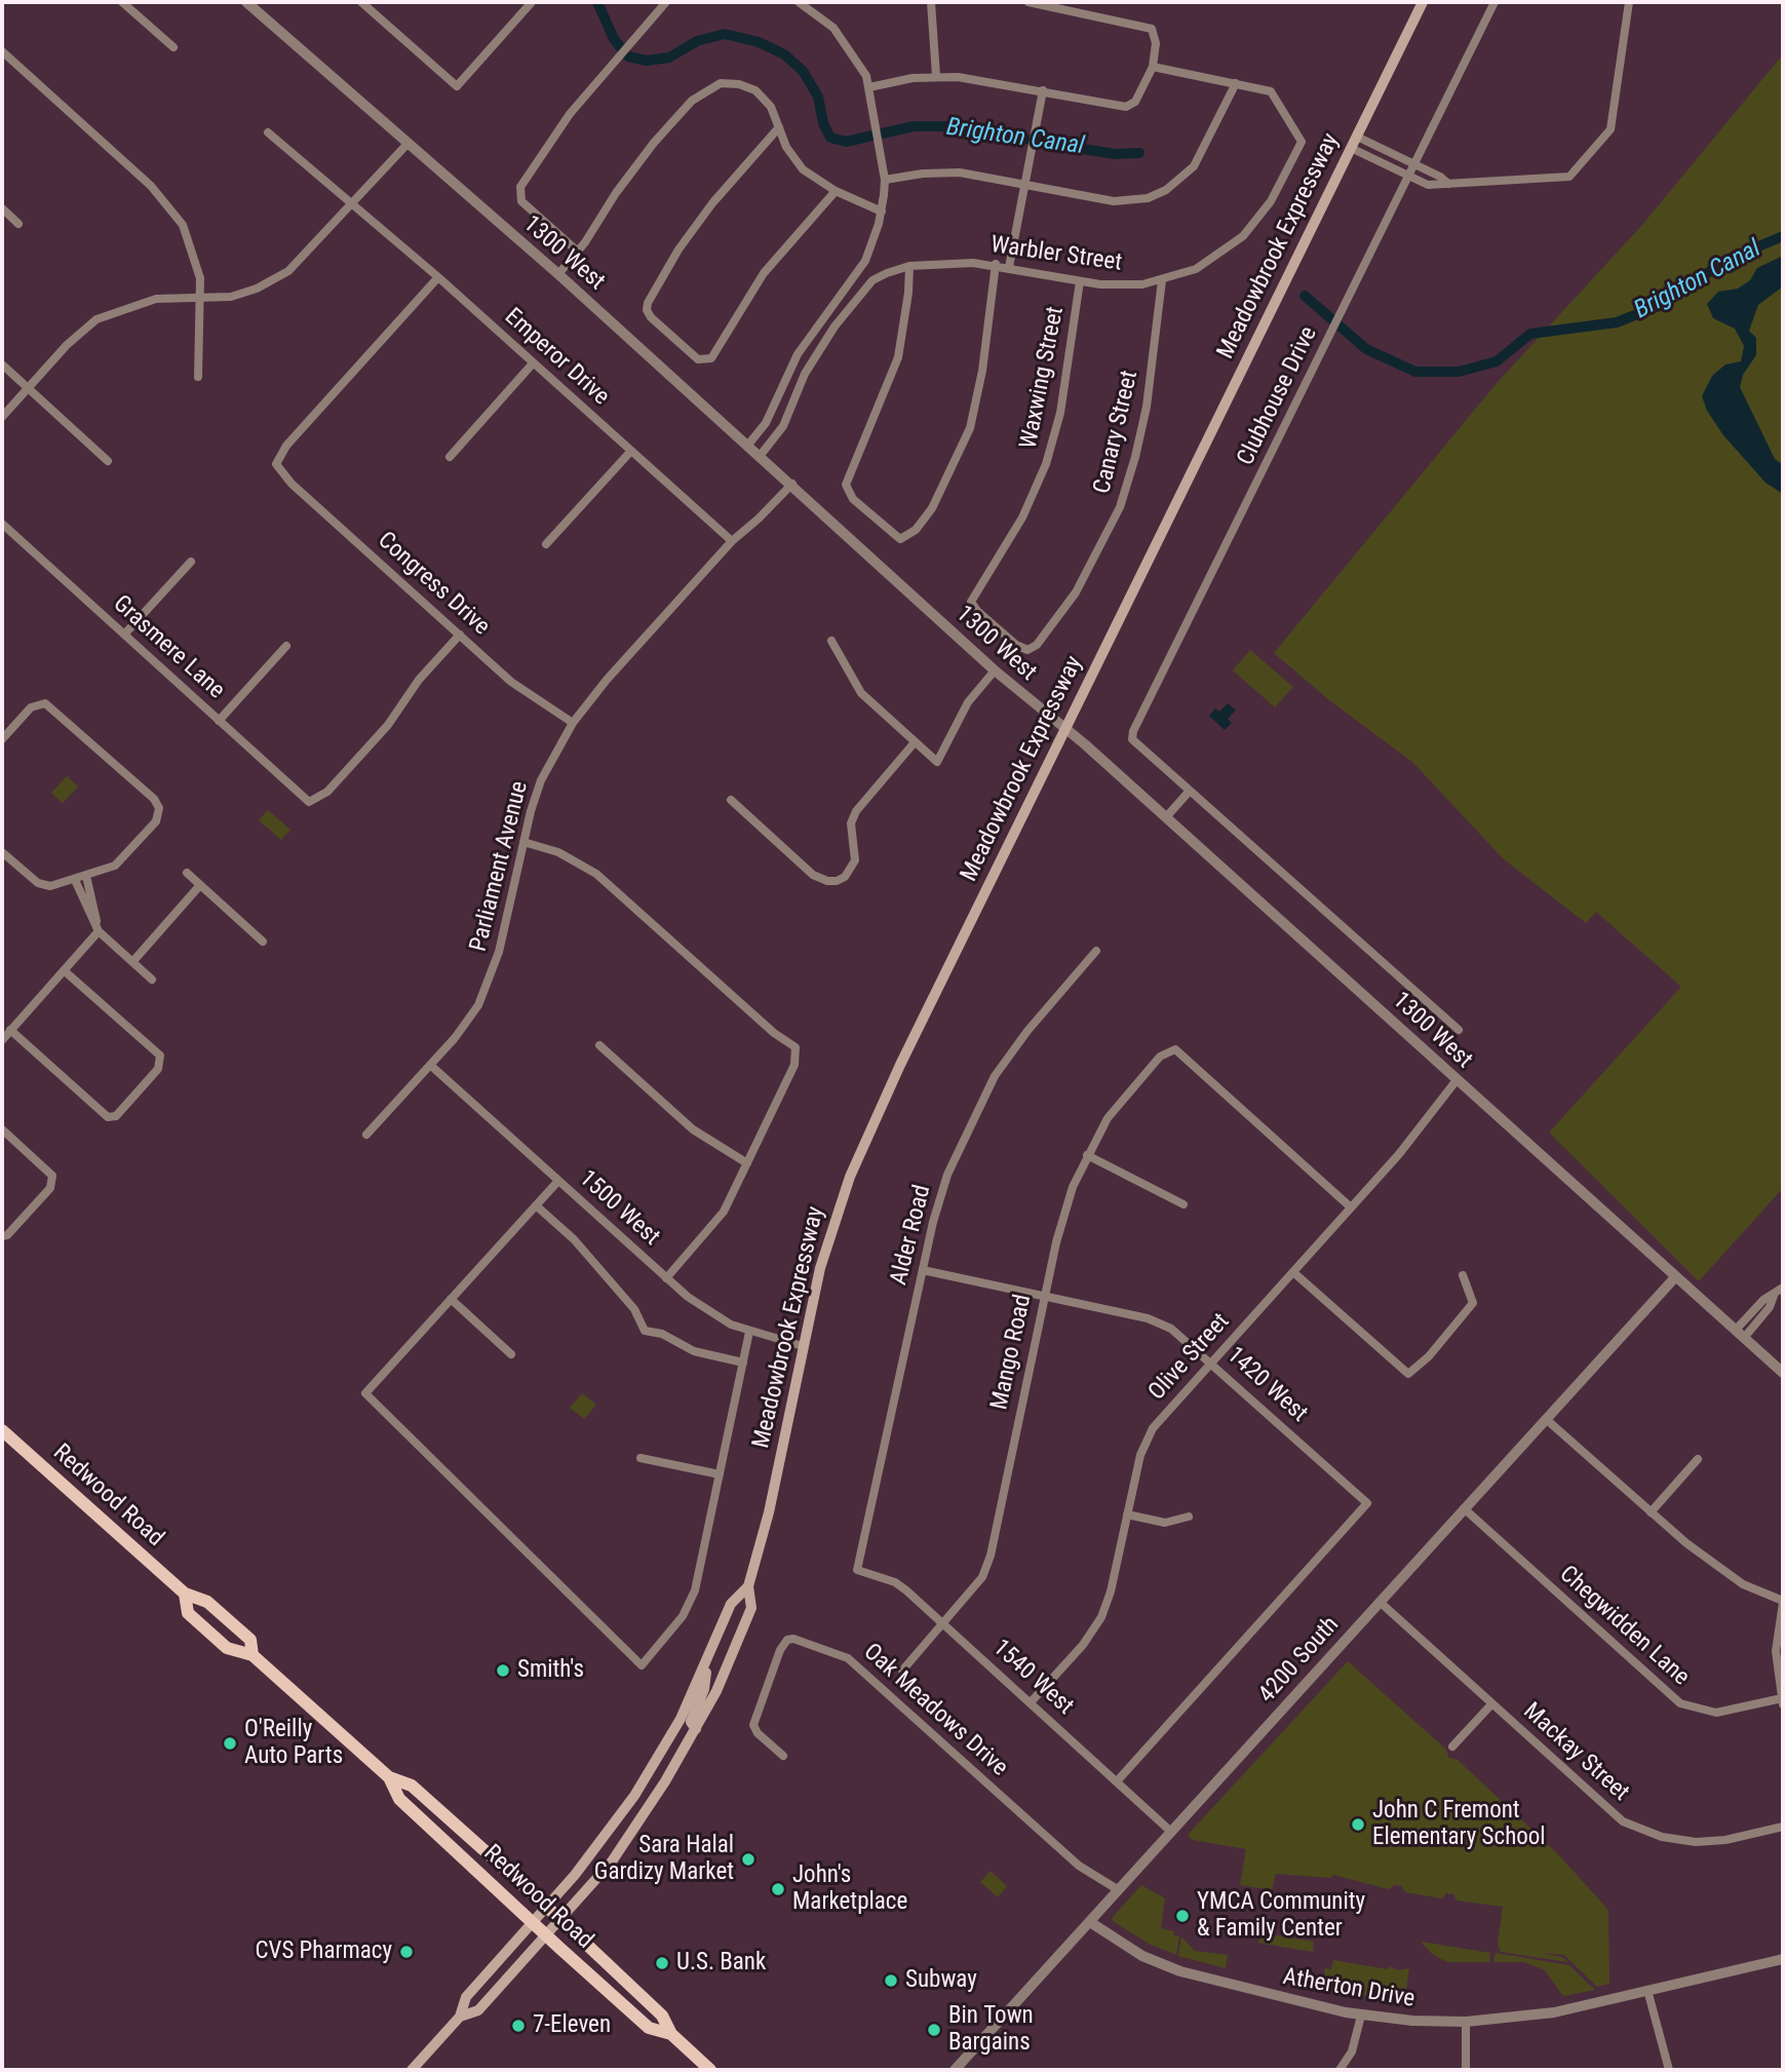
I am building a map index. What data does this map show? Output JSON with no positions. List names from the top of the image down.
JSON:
{
  "streets": {
    "main road": ["Meadowbrook Expressway", "Redwood Road"],
    "street": [
      "1300 West",
      "Warbler Street",
      "Emperor Drive",
      "Waxwing Street",
      "Clubhouse Drive",
      "Canary Street",
      "Congress Drive",
      "Grasmere Lane",
      "Parliament Avenue",
      "1500 West",
      "Alder Road",
      "Mango Road",
      "Olive Street",
      "1420 West",
      "Chegwidden Lane",
      "4200 South",
      "1540 West",
      "Oak Meadows Drive",
      "Mackay Street",
      "Atherton Drive"
    ]
  },
  "crossings": [
    ["Meadowbrook Expressway", "1300 West"],
    ["Meadowbrook Expressway", "1500 West"],
    ["Meadowbrook Expressway", "Redwood Road"],
    ["1300 West", "Warbler Street"],
    ["1300 West", "Parliament Avenue"],
    ["1300 West", "Olive Street"],
    ["1300 West", "4200 South"],
    ["Warbler Street", "Waxwing Street"],
    ["Warbler Street", "Canary Street"],
    ["Emperor Drive", "Congress Drive"],
    ["Emperor Drive", "Parliament Avenue"],
    ["Waxwing Street", "Canary Street"],
    ["Congress Drive", "Grasmere Lane"],
    ["Congress Drive", "Parliament Avenue"],
    ["Parliament Avenue", "1500 West"],
    ["Alder Road", "1420 West"],
    ["Alder Road", "1540 West"],
    ["Mango Road", "Olive Street"],
    ["Mango Road", "1420 West"],
    ["Mango Road", "1540 West"],
    ["Olive Street", "1420 West"],
    ["Olive Street", "1540 West"],
    ["1420 West", "1540 West"],
    ["Chegwidden Lane", "4200 South"],
    ["4200 South", "1540 West"],
    ["4200 South", "Oak Meadows Drive"],
    ["4200 South", "Mackay Street"],
    ["4200 South", "Atherton Drive"]
  ],
  "water": ["Brighton Canal"],
  "places": [
    "Smith's",
    "O'Reilly Auto Parts",
    "John C Fremont Elementary School",
    "Sara Halal Gardizy Market",
    "John's Marketplace",
    "YMCA Community & Family Center",
    "CVS Pharmacy",
    "U.S. Bank",
    "Subway",
    "7-Eleven",
    "Bin Town Bargains"
  ]
}
